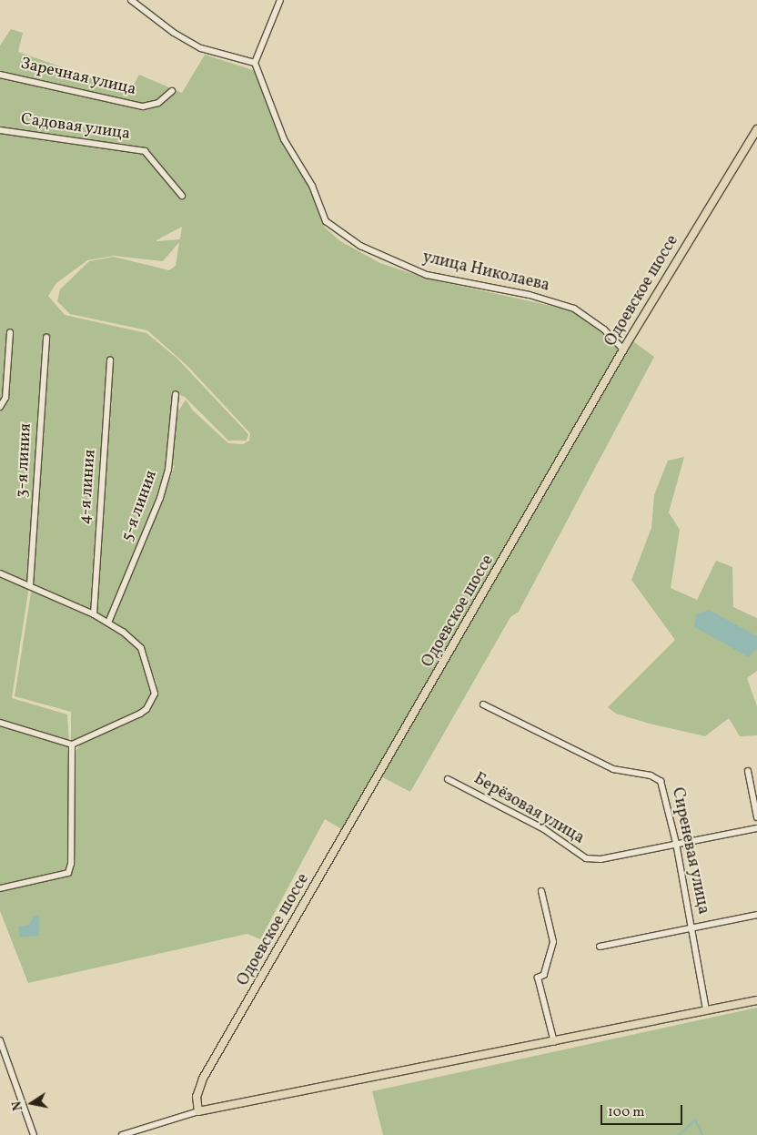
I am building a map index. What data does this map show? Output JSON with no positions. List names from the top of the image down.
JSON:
{
  "streets": {
    "main road": ["Одоевское шоссе"],
    "street": [
      "Заречная улица",
      "Садовая улица",
      "улица Николаева",
      "3-я линия",
      "4-я линия",
      "5-я линия",
      "Берёзовая улица",
      "Сиреневая улица"
    ]
  },
  "crossings": [
    ["улица Николаева", "Одоевское шоссе"],
    ["Берёзовая улица", "Сиреневая улица"]
  ],
  "scale_bar": "100 m",
  "north": "left"
}
